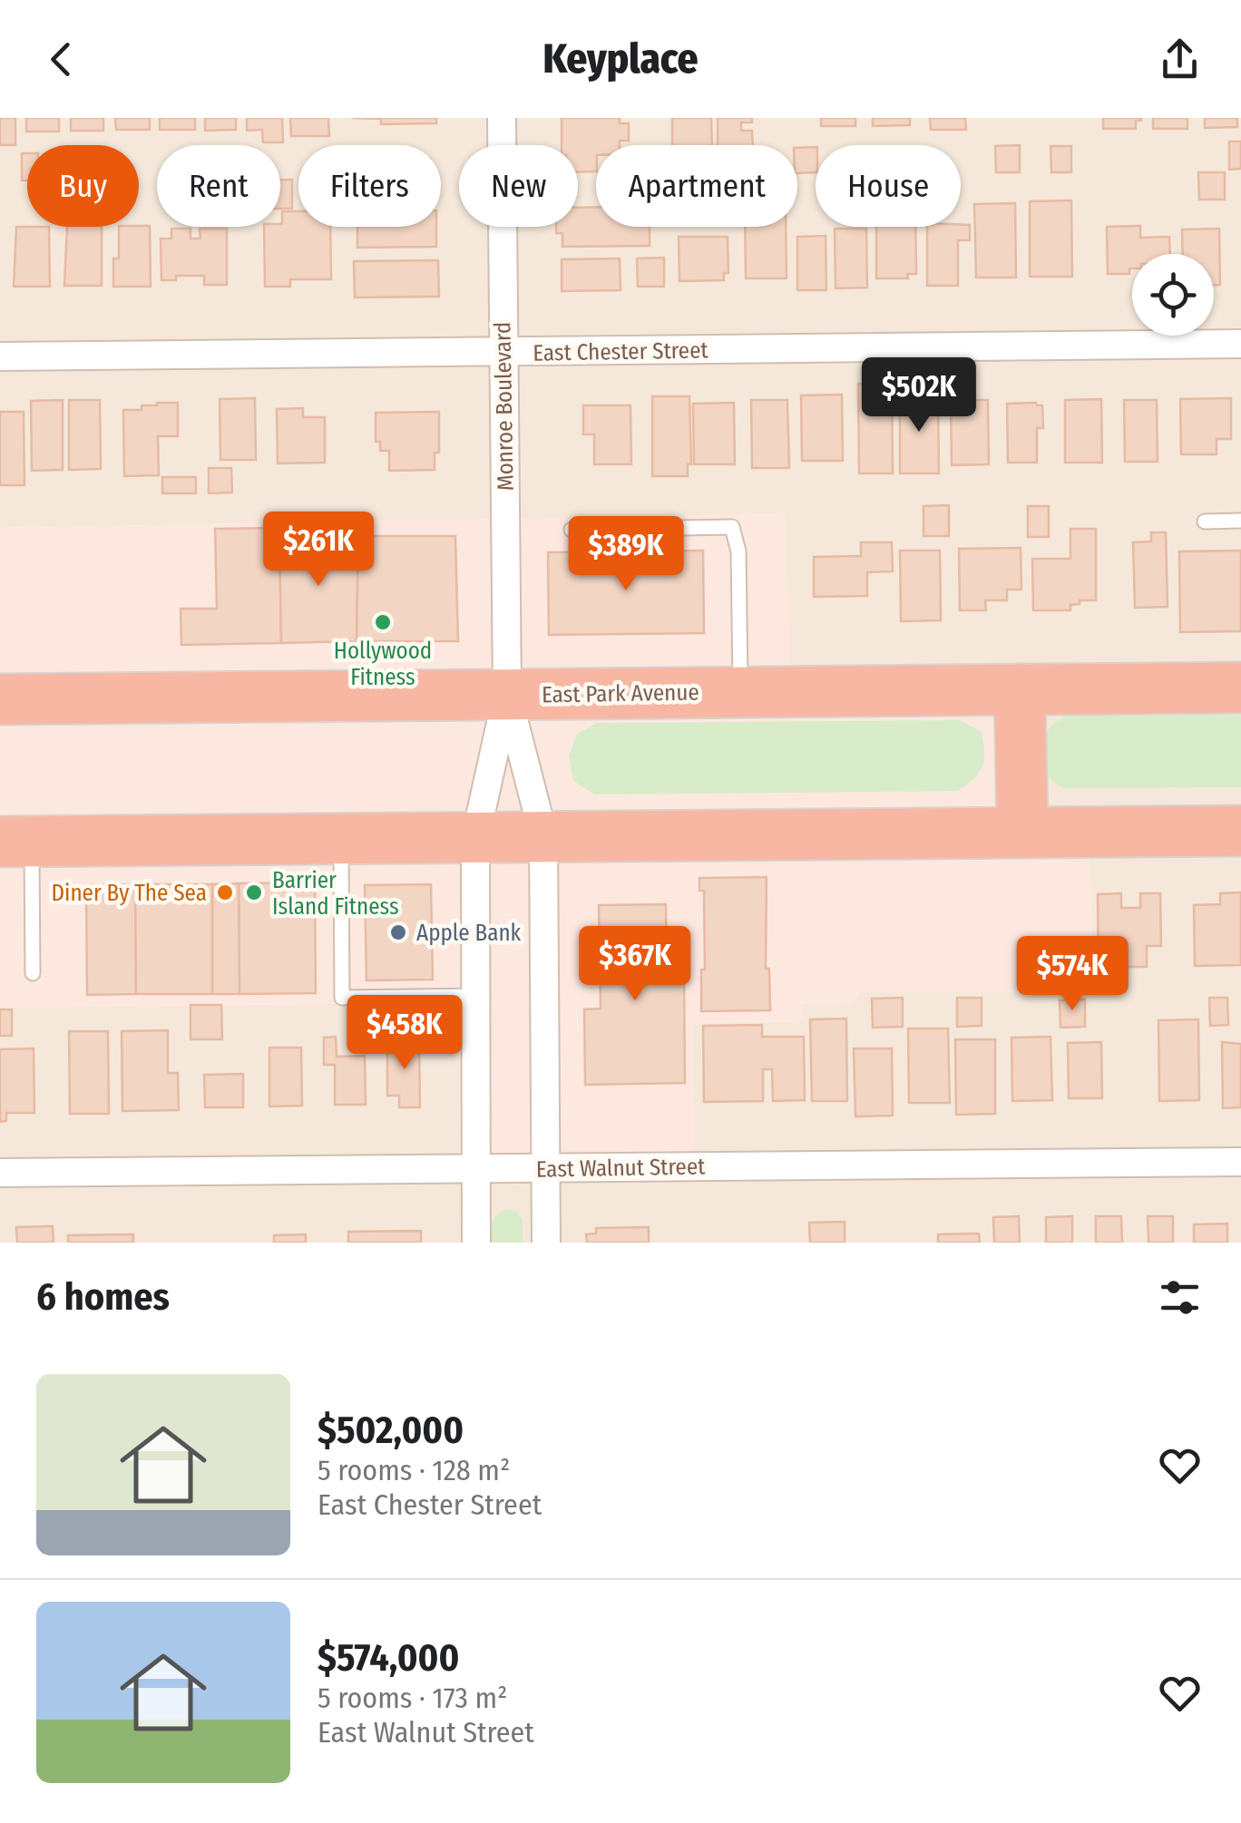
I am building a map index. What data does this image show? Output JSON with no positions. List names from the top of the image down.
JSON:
{
  "streets": {
    "highway": ["East Park Avenue"],
    "street": ["East Chester Street", "Monroe Boulevard", "East Walnut Street"]
  },
  "crossings": [
    ["East Chester Street", "Monroe Boulevard"],
    ["Monroe Boulevard", "East Park Avenue"],
    ["Monroe Boulevard", "East Walnut Street"]
  ],
  "places": [
    "Hollywood Fitness",
    "Diner By The Sea",
    "Barrier Island Fitness",
    "Apple Bank"
  ],
  "page": {
    "header": "Keyplace",
    "chip": [
      "Buy",
      "Rent",
      "Filters",
      "New",
      "Apartment",
      "House"
    ],
    "price": [
      "$502K",
      "$261K",
      "$389K",
      "$367K",
      "$574K",
      "$458K"
    ],
    "heading": "6 homes",
    "list": [
      {
        "name": "$502,000",
        "note": "5 rooms · 128 m² · East Chester Street"
      },
      {
        "name": "$574,000",
        "note": "5 rooms · 173 m² · East Walnut Street"
      }
    ]
  }
}
